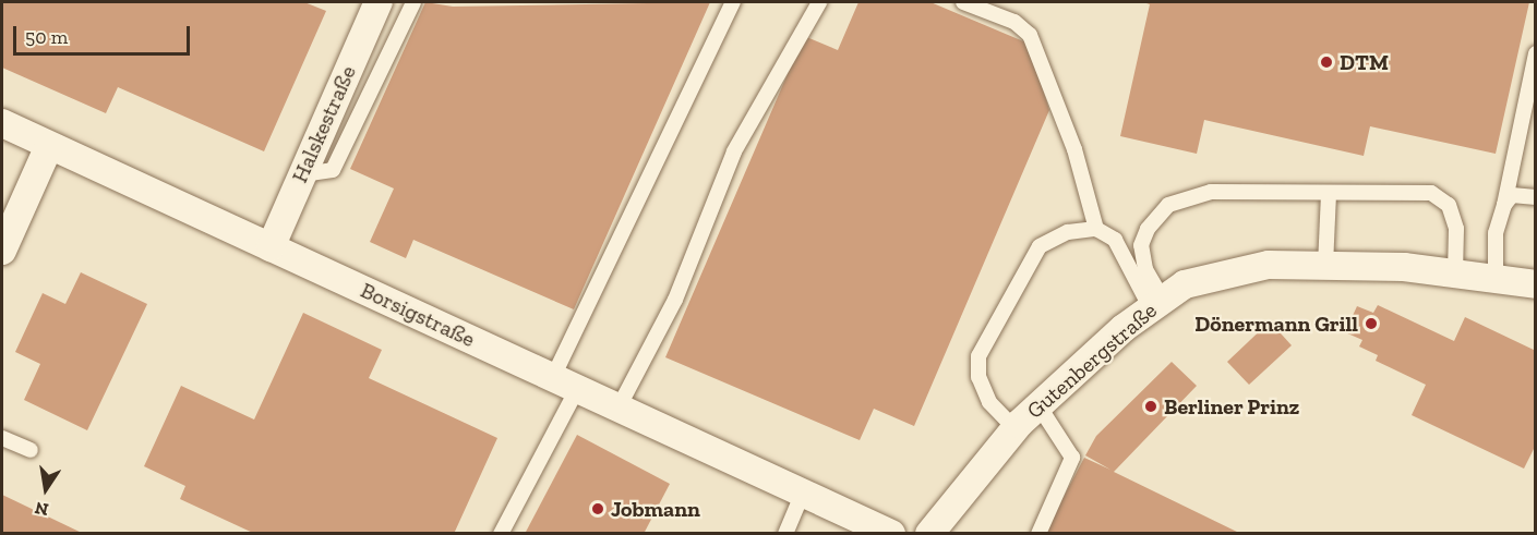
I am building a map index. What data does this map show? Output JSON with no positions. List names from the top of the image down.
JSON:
{
  "streets": {
    "street": ["Halskestraße", "Borsigstraße", "Gutenbergstraße"]
  },
  "crossings": [
    ["Halskestraße", "Borsigstraße"]
  ],
  "places": [
    "DTM",
    "Dönermann Grill",
    "Berliner Prinz",
    "Jobmann"
  ],
  "scale_bar": "50 m",
  "north": "bottom"
}
